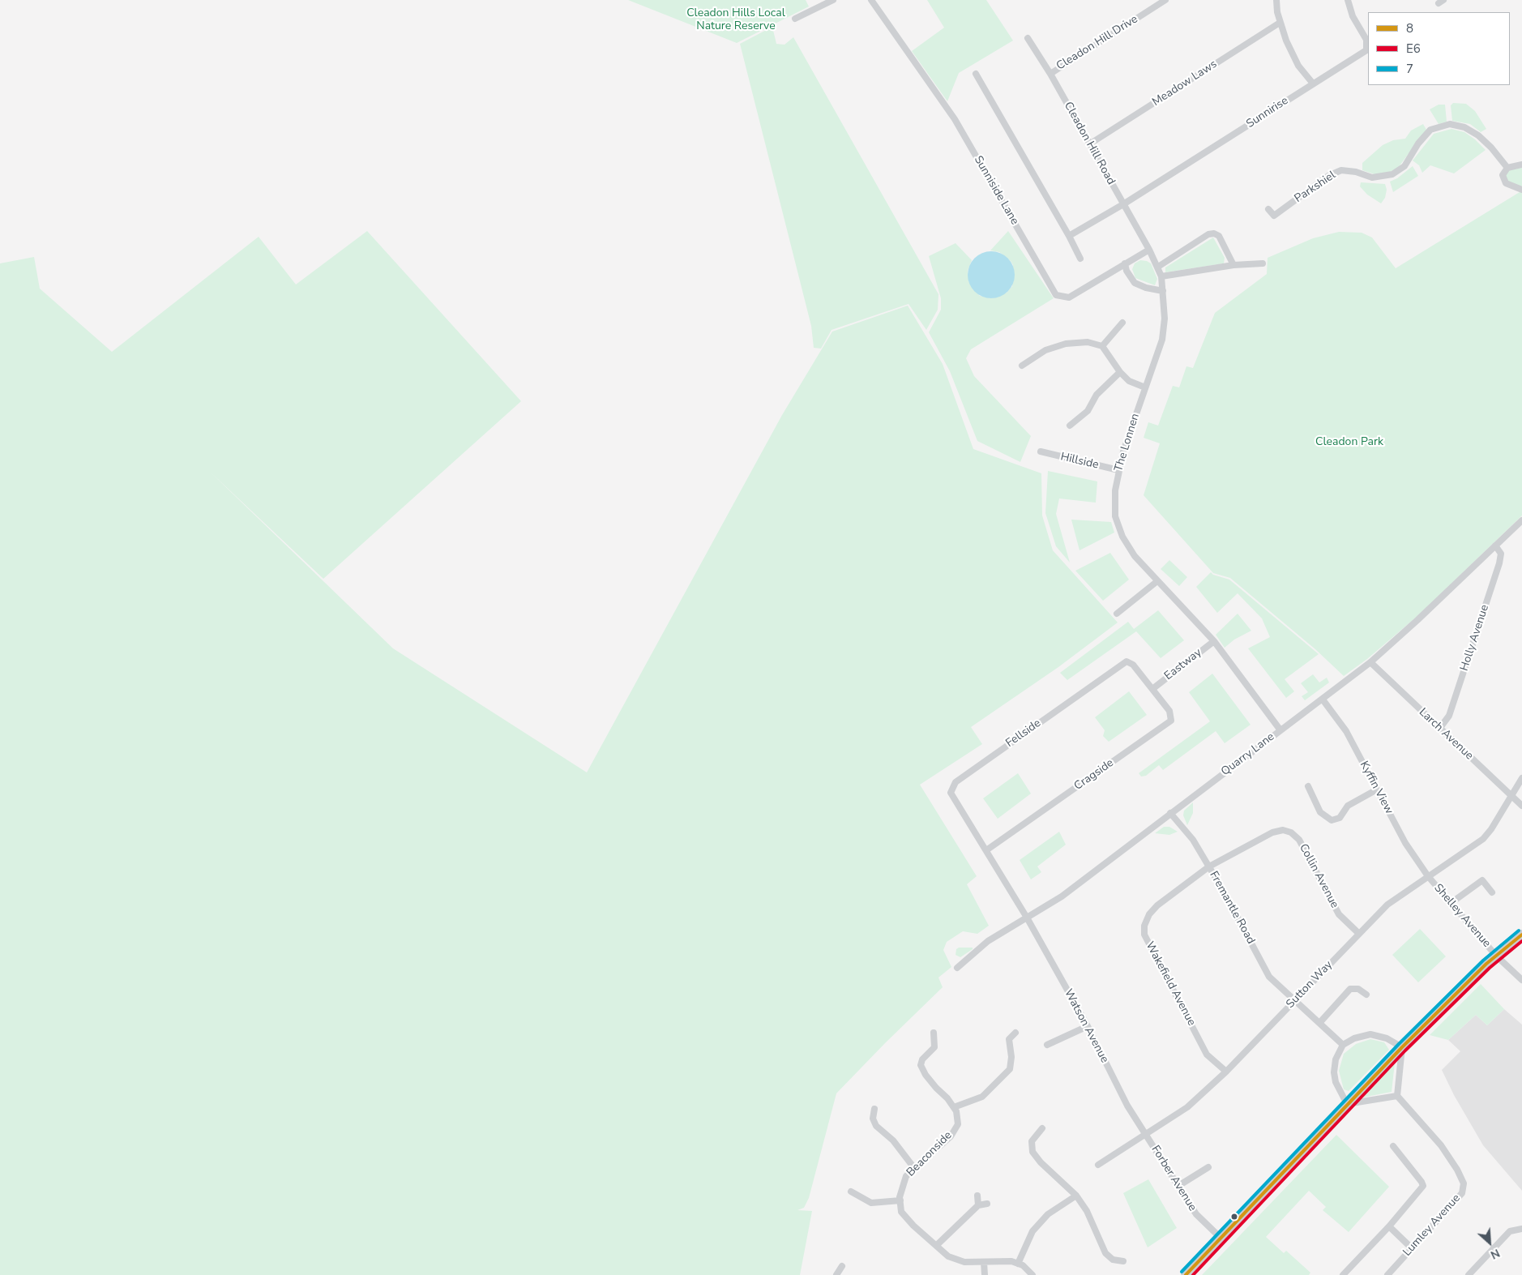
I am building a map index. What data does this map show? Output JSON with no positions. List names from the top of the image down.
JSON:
{
  "streets": {
    "street": [
      "Cleadon Hill Drive",
      "Meadow Laws",
      "Sunnirise",
      "Cleadon Hill Road",
      "Parkshiel",
      "Sunniside Lane",
      "The Lonnen",
      "Hillside",
      "Holly Avenue",
      "Eastway",
      "Fellside",
      "Larch Avenue",
      "Quarry Lane",
      "Cragside",
      "Kyffin View",
      "Collin Avenue",
      "Fremantle Road",
      "Shelley Avenue",
      "Wakefield Avenue",
      "Sutton Way",
      "Watson Avenue",
      "Beaconside",
      "Forber Avenue",
      "Lumley Avenue"
    ]
  },
  "crossings": [
    ["Cleadon Hill Drive", "Cleadon Hill Road"],
    ["Meadow Laws", "Cleadon Hill Road"],
    ["Sunnirise", "Cleadon Hill Road"],
    ["Cleadon Hill Road", "Sunniside Lane"],
    ["Cleadon Hill Road", "The Lonnen"],
    ["Sunniside Lane", "The Lonnen"],
    ["The Lonnen", "Hillside"],
    ["The Lonnen", "Eastway"],
    ["The Lonnen", "Quarry Lane"],
    ["Holly Avenue", "Larch Avenue"],
    ["Holly Avenue", "Quarry Lane"],
    ["Eastway", "Fellside"],
    ["Eastway", "Cragside"],
    ["Fellside", "Cragside"],
    ["Fellside", "Watson Avenue"],
    ["Larch Avenue", "Quarry Lane"],
    ["Larch Avenue", "Sutton Way"],
    ["Quarry Lane", "Kyffin View"],
    ["Quarry Lane", "Fremantle Road"],
    ["Quarry Lane", "Watson Avenue"],
    ["Cragside", "Watson Avenue"],
    ["Kyffin View", "Shelley Avenue"],
    ["Kyffin View", "Sutton Way"],
    ["Collin Avenue", "Fremantle Road"],
    ["Collin Avenue", "Wakefield Avenue"],
    ["Collin Avenue", "Sutton Way"],
    ["Fremantle Road", "Wakefield Avenue"],
    ["Fremantle Road", "Sutton Way"],
    ["Shelley Avenue", "Sutton Way"],
    ["Wakefield Avenue", "Sutton Way"],
    ["Sutton Way", "Watson Avenue"],
    ["Sutton Way", "Forber Avenue"],
    ["Watson Avenue", "Forber Avenue"]
  ],
  "parks": ["Cleadon Hills Local Nature Reserve", "Cleadon Park"],
  "lines": ["transit line 7", "transit line 8", "transit line E6"],
  "legend": ["8", "E6", "7"],
  "north": "bottom right"
}
